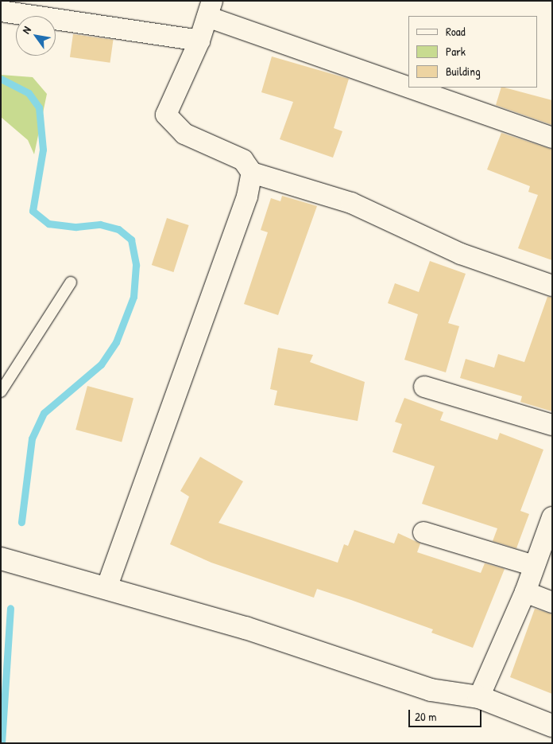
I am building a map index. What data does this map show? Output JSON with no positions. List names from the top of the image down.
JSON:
{
  "legend": ["Road", "Park", "Building"],
  "scale_bar": "20 m",
  "north": "top left"
}
